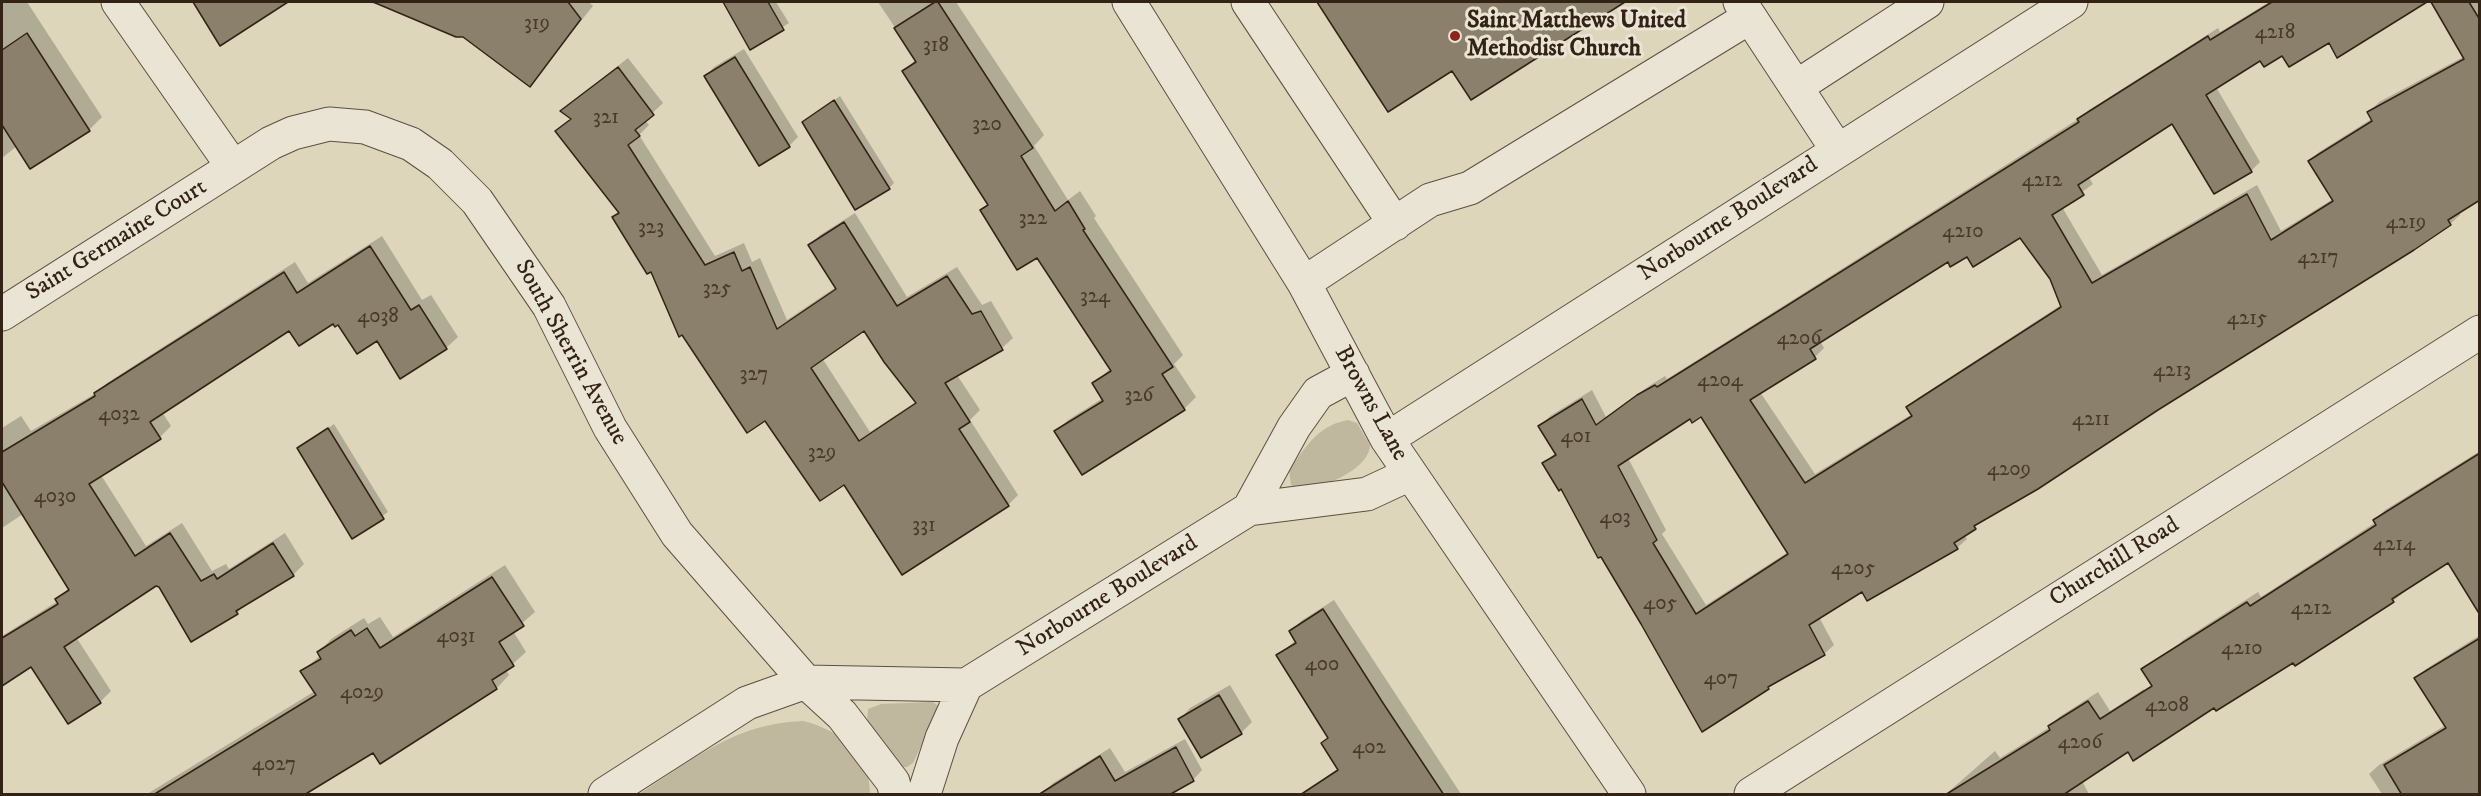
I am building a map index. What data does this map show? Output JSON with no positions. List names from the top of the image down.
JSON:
{
  "streets": {
    "street": [
      "Norbourne Boulevard",
      "Saint Germaine Court",
      "South Sherrin Avenue",
      "Browns Lane",
      "Churchill Road"
    ]
  },
  "crossings": [
    ["Norbourne Boulevard", "Browns Lane"],
    ["Saint Germaine Court", "South Sherrin Avenue"]
  ],
  "places": ["Saint Matthews United Methodist Church"],
  "house_numbers": [
    "319",
    "4218",
    "318",
    "321",
    "320",
    "4212",
    "322",
    "4219",
    "323",
    "4210",
    "4217",
    "325",
    "324",
    "4038",
    "4215",
    "4206",
    "4213",
    "327",
    "4204",
    "326",
    "4032",
    "4211",
    "401",
    "329",
    "4209",
    "4030",
    "403",
    "331",
    "4214",
    "4205",
    "405",
    "4212",
    "4031",
    "4210",
    "400",
    "407",
    "4029",
    "4208",
    "4206",
    "402",
    "4027"
  ]
}
